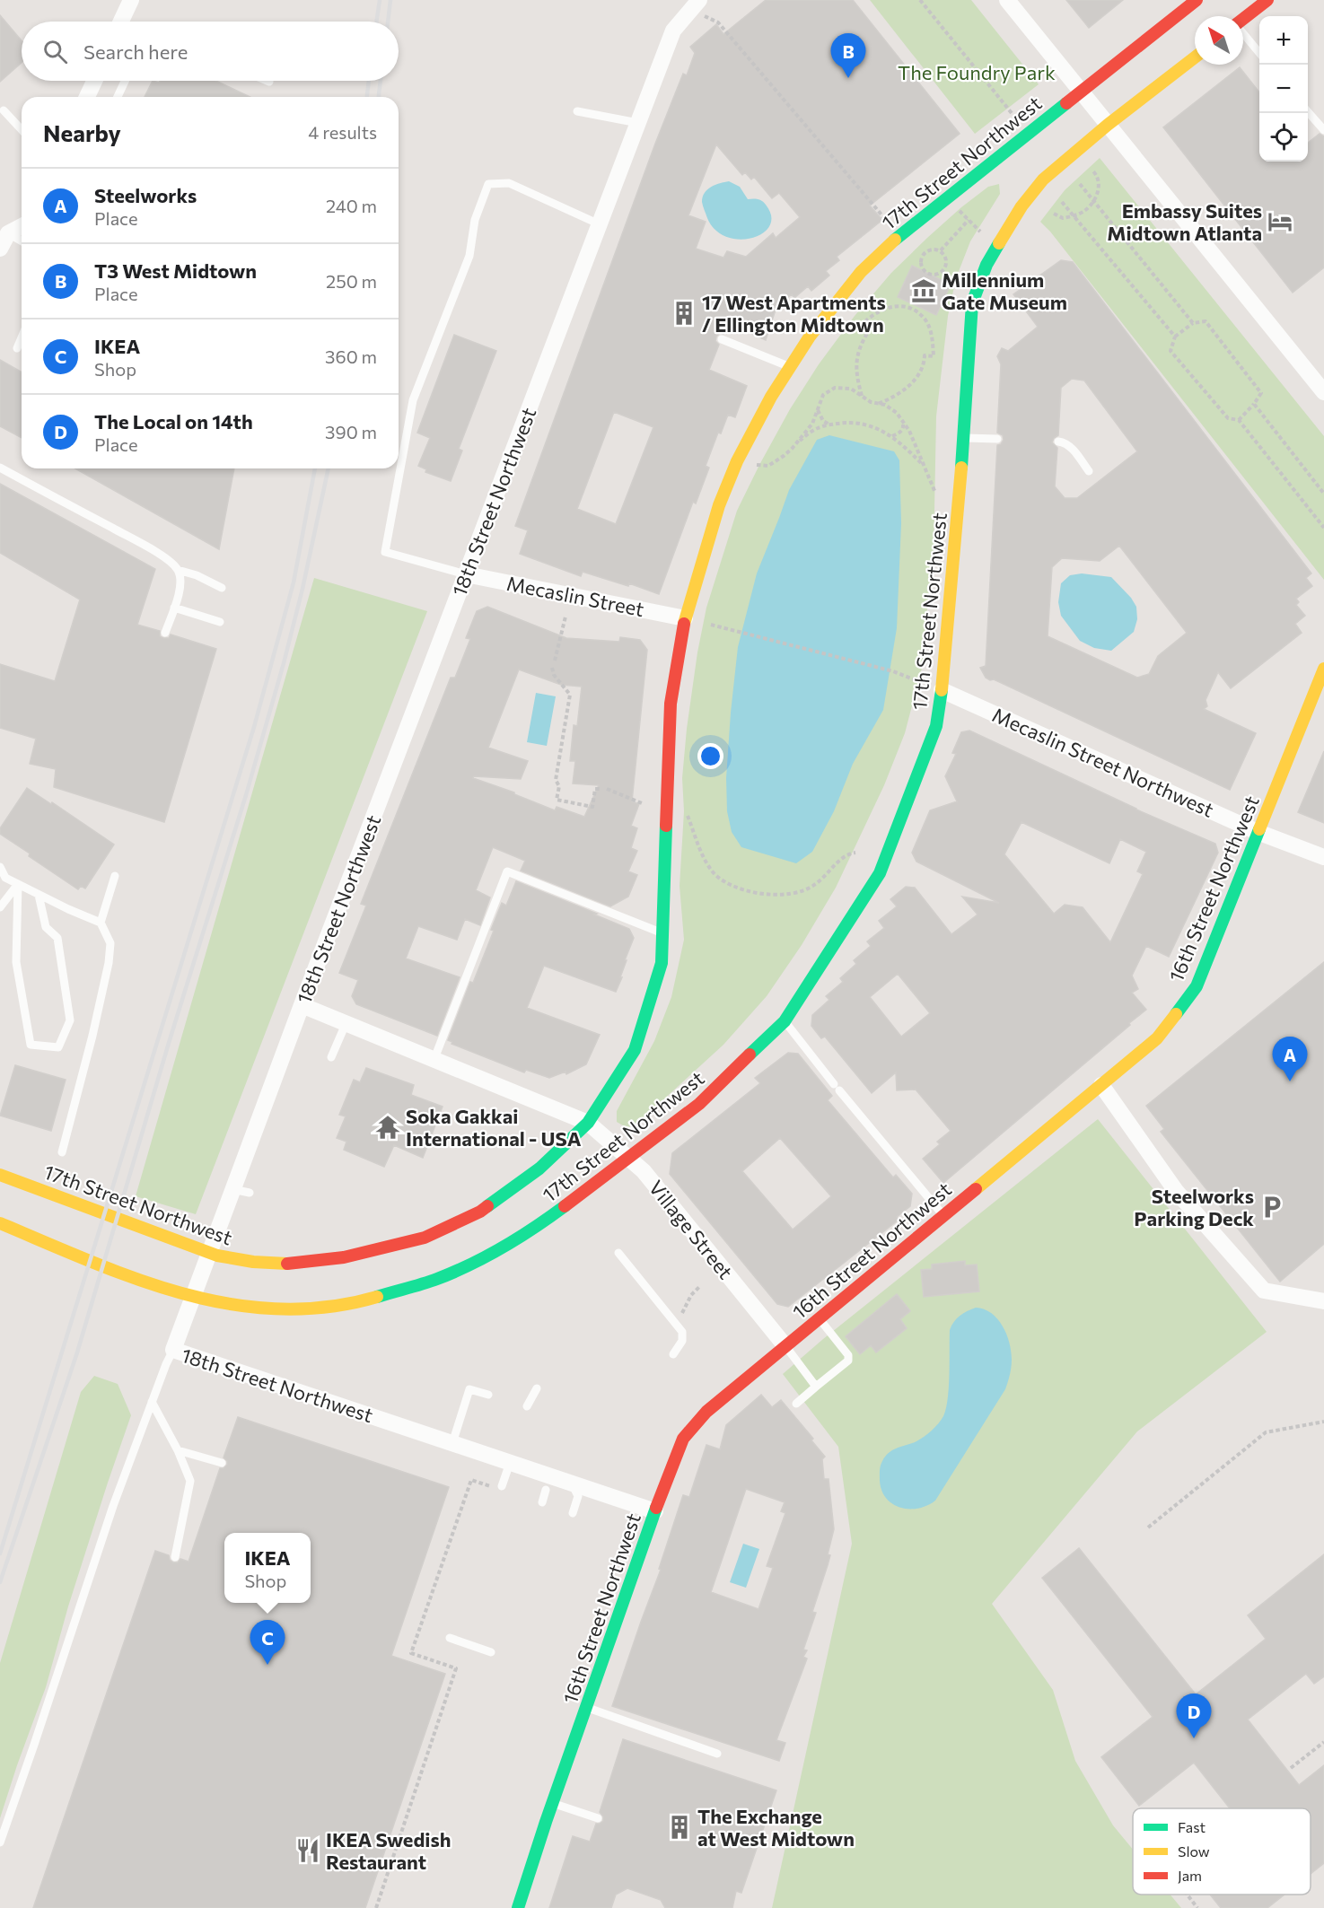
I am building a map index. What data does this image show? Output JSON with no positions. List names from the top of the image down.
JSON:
{
  "streets": {
    "main road": ["17th Street Northwest", "16th Street Northwest"],
    "street": [
      "18th Street Northwest",
      "Mecaslin Street",
      "Mecaslin Street Northwest",
      "Village Street"
    ]
  },
  "crossings": [
    ["17th Street Northwest", "Mecaslin Street"],
    ["17th Street Northwest", "Mecaslin Street Northwest"],
    ["17th Street Northwest", "Village Street"],
    ["18th Street Northwest", "Mecaslin Street"],
    ["18th Street Northwest", "16th Street Northwest"],
    ["18th Street Northwest", "Village Street"],
    ["Mecaslin Street Northwest", "16th Street Northwest"],
    ["16th Street Northwest", "Village Street"]
  ],
  "parks": ["The Foundry Park"],
  "places": {
    "hotel": ["Embassy Suites Midtown Atlanta"],
    "museum": ["Millennium Gate Museum"],
    "building": ["17 West Apartments / Ellington Midtown", "The Exchange at West Midtown"],
    "temple": ["Soka Gakkai International - USA"],
    "parking": ["Steelworks Parking Deck"],
    "restaurant": ["IKEA Swedish Restaurant"]
  },
  "legend": ["Fast", "Slow", "Jam"],
  "north": "top left",
  "page": {
    "map_buttons": ["+", "−"],
    "search": "Search here",
    "pins": [
      "B",
      "A",
      "C",
      "D"
    ],
    "heading": ["Nearby", "4 results"],
    "list": [
      {
        "mark": "A",
        "name": "Steelworks",
        "note": "Place",
        "value": "240 m"
      },
      {
        "mark": "B",
        "name": "T3 West Midtown",
        "note": "Place",
        "value": "250 m"
      },
      {
        "mark": "C",
        "name": "IKEA",
        "note": "Shop",
        "value": "360 m"
      },
      {
        "mark": "D",
        "name": "The Local on 14th",
        "note": "Place",
        "value": "390 m"
      }
    ],
    "popup": ["IKEA", "Shop"]
  }
}
